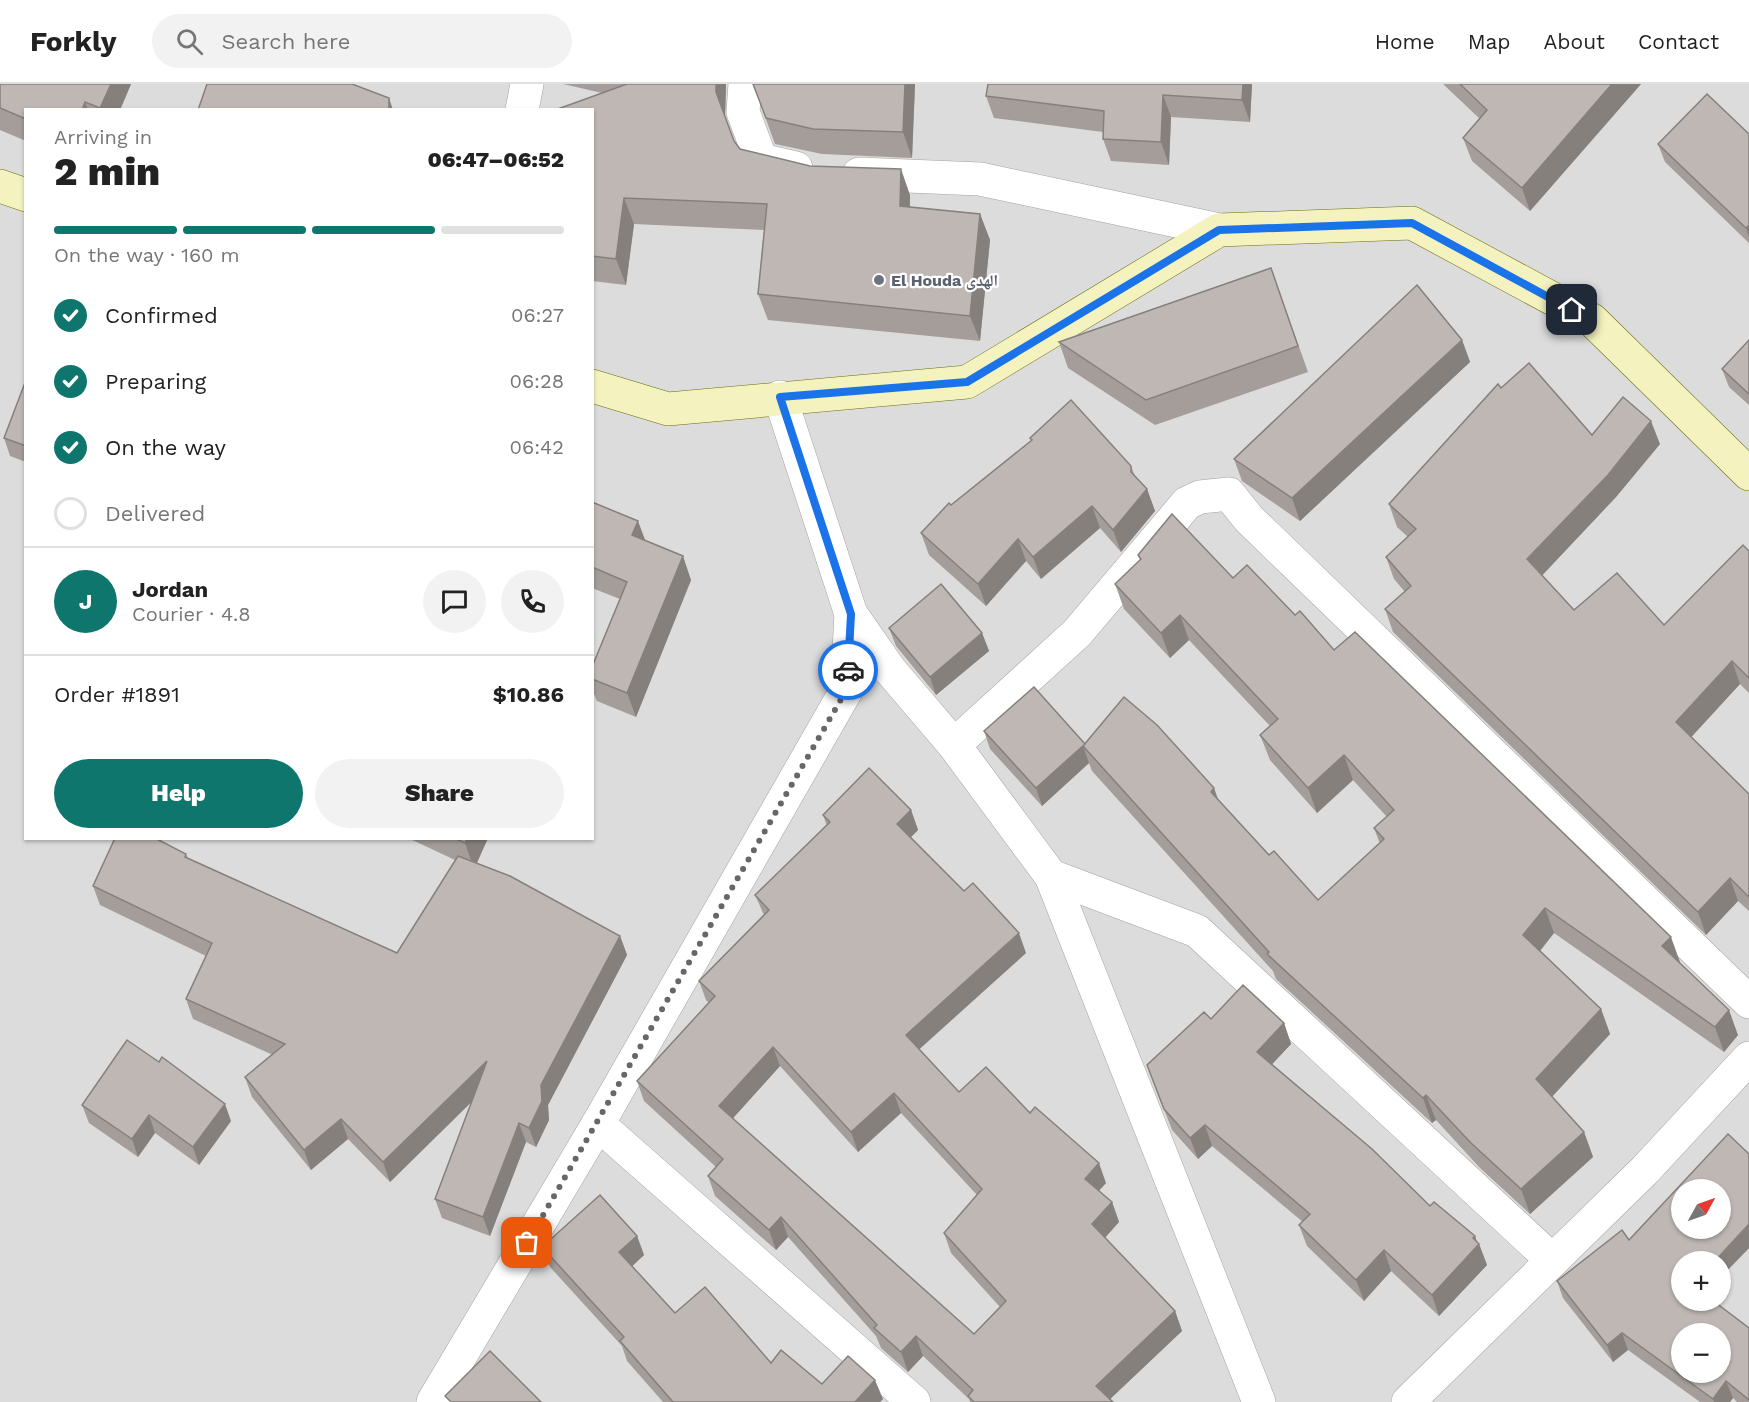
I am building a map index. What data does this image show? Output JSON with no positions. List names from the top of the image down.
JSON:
{
  "places": ["El Houda الهدى"],
  "north": "top right",
  "page": {
    "header": "Forkly",
    "search": "Search here",
    "nav": [
      "Home",
      "Map",
      "About",
      "Contact"
    ],
    "heading": ["2 min", "Arriving in", "06:47–06:52"],
    "panel": [
      "Jordan",
      "Courier · 4.8",
      "Order #1891",
      "$10.86"
    ],
    "bar": "On the way · 160 m",
    "list": [
      ["Confirmed", "06:27"],
      ["Preparing", "06:28"],
      ["On the way", "06:42"],
      "Delivered"
    ],
    "round": "J",
    "buttons": ["Help", "Share"],
    "map_buttons": ["+", "−"]
  }
}
